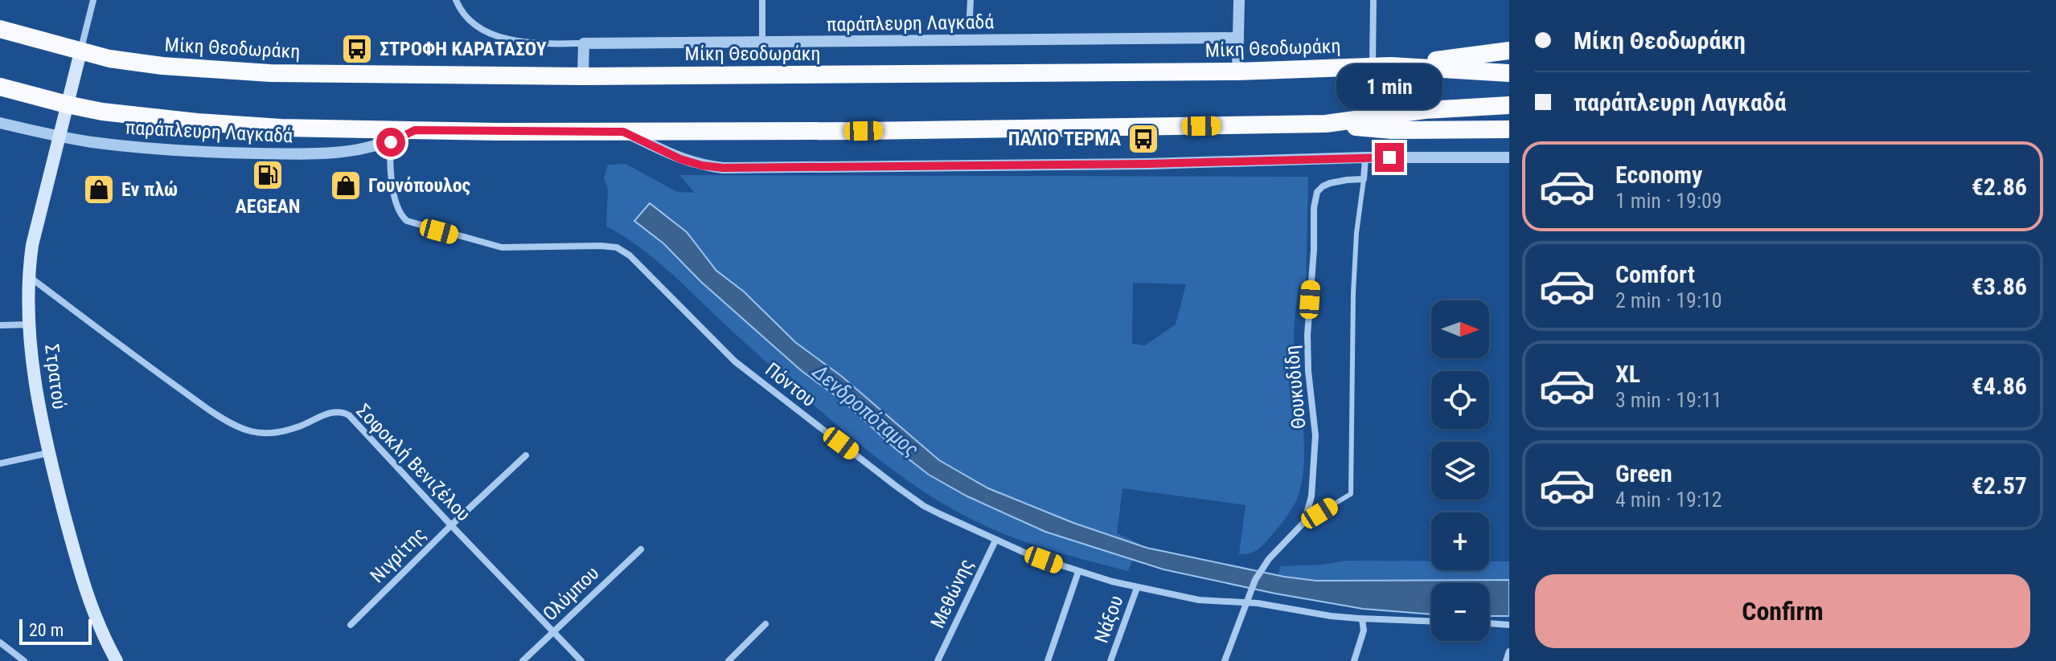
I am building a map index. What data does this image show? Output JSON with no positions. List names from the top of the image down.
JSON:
{
  "streets": {
    "highway": ["Μίκη Θεοδωράκη"],
    "main road": ["Στρατού"],
    "street": [
      "παράπλευρη Λαγκαδά",
      "Πόντου",
      "Θουκυδίδη",
      "Σοφοκλή Βενιζέλου",
      "Νιγρίτης",
      "Ολύμπου",
      "Μεθώνης",
      "Νάξου"
    ]
  },
  "crossings": [
    ["παράπλευρη Λαγκαδά", "Στρατού"],
    ["παράπλευρη Λαγκαδά", "Πόντου"],
    ["Μίκη Θεοδωράκη", "Στρατού"],
    ["Στρατού", "Σοφοκλή Βενιζέλου"],
    ["Πόντου", "Θουκυδίδη"],
    ["Πόντου", "Μεθώνης"],
    ["Πόντου", "Νάξου"],
    ["Σοφοκλή Βενιζέλου", "Νιγρίτης"],
    ["Σοφοκλή Βενιζέλου", "Ολύμπου"]
  ],
  "water": ["Δενδροπόταμος"],
  "places": {
    "bus stop": ["ΣΤΡΟΦΗ ΚΑΡΑΤΑΣΟΥ", "ΠΑΛΙΟ ΤΕΡΜΑ"],
    "fuel station": ["AEGEAN"],
    "shop": ["Γουνόπουλος", "Εν πλώ"]
  },
  "scale_bar": "20 m",
  "north": "right",
  "page": {
    "banner": ["Μίκη Θεοδωράκη", "παράπλευρη Λαγκαδά"],
    "bubble": "1 min",
    "list": [
      {
        "name": "Economy",
        "note": "1 min · 19:09",
        "value": "€2.86"
      },
      {
        "name": "Comfort",
        "note": "2 min · 19:10",
        "value": "€3.86"
      },
      {
        "name": "XL",
        "note": "3 min · 19:11",
        "value": "€4.86"
      },
      {
        "name": "Green",
        "note": "4 min · 19:12",
        "value": "€2.57"
      }
    ],
    "map_buttons": ["+", "−"],
    "buttons": "Confirm",
    "scale": "20 m"
  }
}
